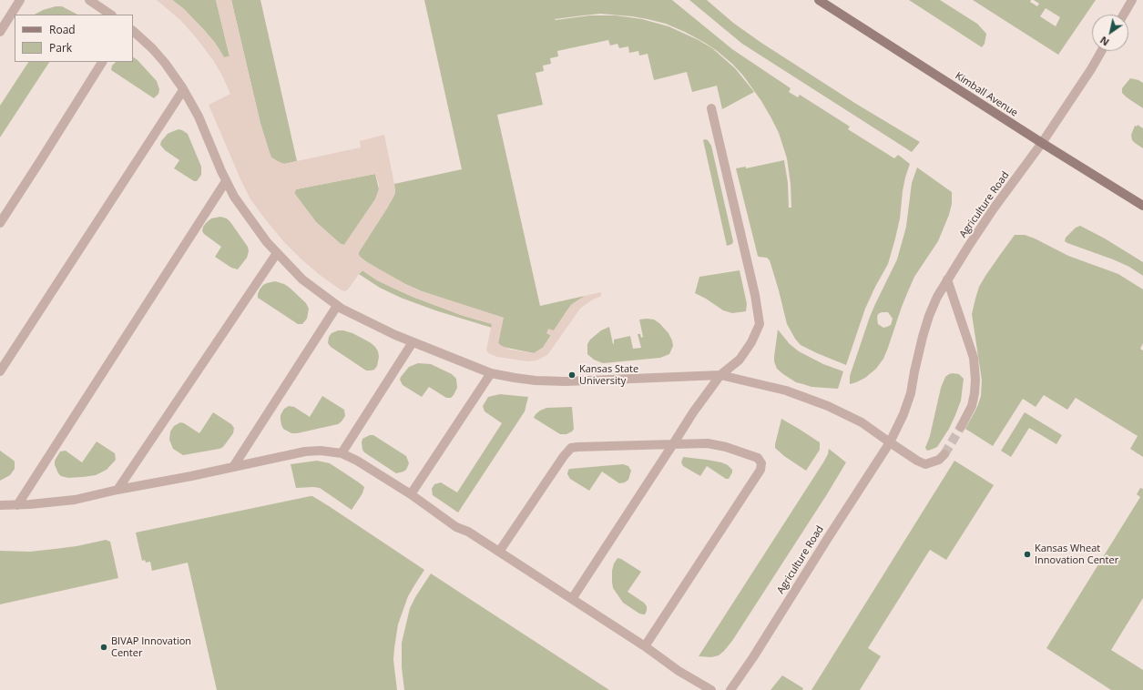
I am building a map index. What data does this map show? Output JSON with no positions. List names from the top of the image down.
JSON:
{
  "streets": {
    "main road": ["Kimball Avenue"],
    "street": ["Agriculture Road"]
  },
  "crossings": [
    ["Kimball Avenue", "Agriculture Road"]
  ],
  "places": ["Kansas State University", "Kansas Wheat Innovation Center", "BIVAP Innovation Center"],
  "legend": ["Road", "Park"],
  "north": "bottom left"
}
